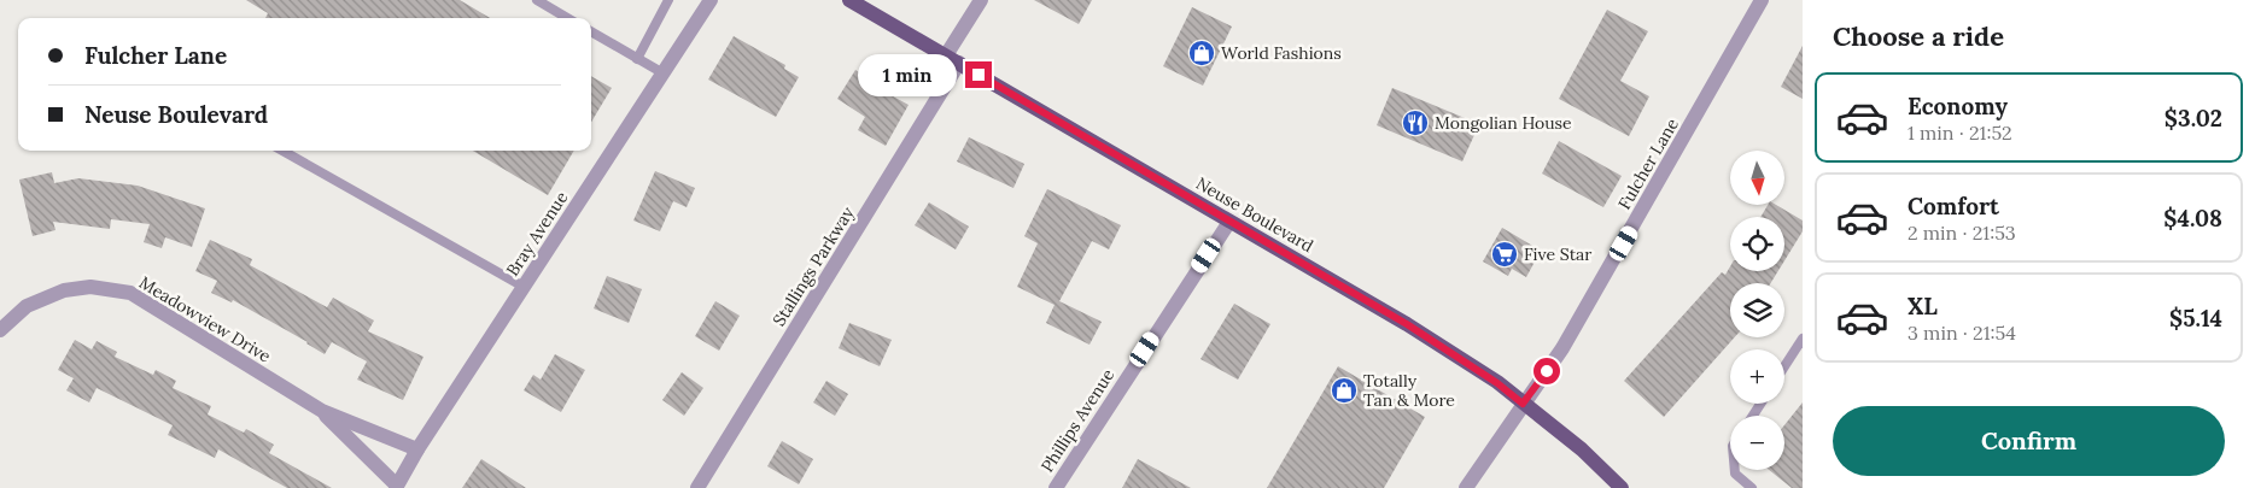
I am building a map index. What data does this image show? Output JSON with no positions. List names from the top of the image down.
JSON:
{
  "streets": {
    "main road": ["Neuse Boulevard"],
    "street": [
      "Fulcher Lane",
      "Bray Avenue",
      "Stallings Parkway",
      "Meadowview Drive",
      "Phillips Avenue"
    ]
  },
  "crossings": [
    ["Fulcher Lane", "Neuse Boulevard"],
    ["Neuse Boulevard", "Stallings Parkway"],
    ["Neuse Boulevard", "Phillips Avenue"],
    ["Bray Avenue", "Meadowview Drive"]
  ],
  "places": {
    "shop": ["World Fashions", "Totally Tan & More"],
    "restaurant": ["Mongolian House"],
    "supermarket": ["Five Star"]
  },
  "north": "bottom",
  "page": {
    "heading": "Choose a ride",
    "banner": ["Fulcher Lane", "Neuse Boulevard"],
    "bubble": "1 min",
    "list": [
      {
        "name": "Economy",
        "note": "1 min · 21:52",
        "value": "$3.02"
      },
      {
        "name": "Comfort",
        "note": "2 min · 21:53",
        "value": "$4.08"
      },
      {
        "name": "XL",
        "note": "3 min · 21:54",
        "value": "$5.14"
      }
    ],
    "map_buttons": ["+", "−"],
    "buttons": "Confirm"
  }
}
